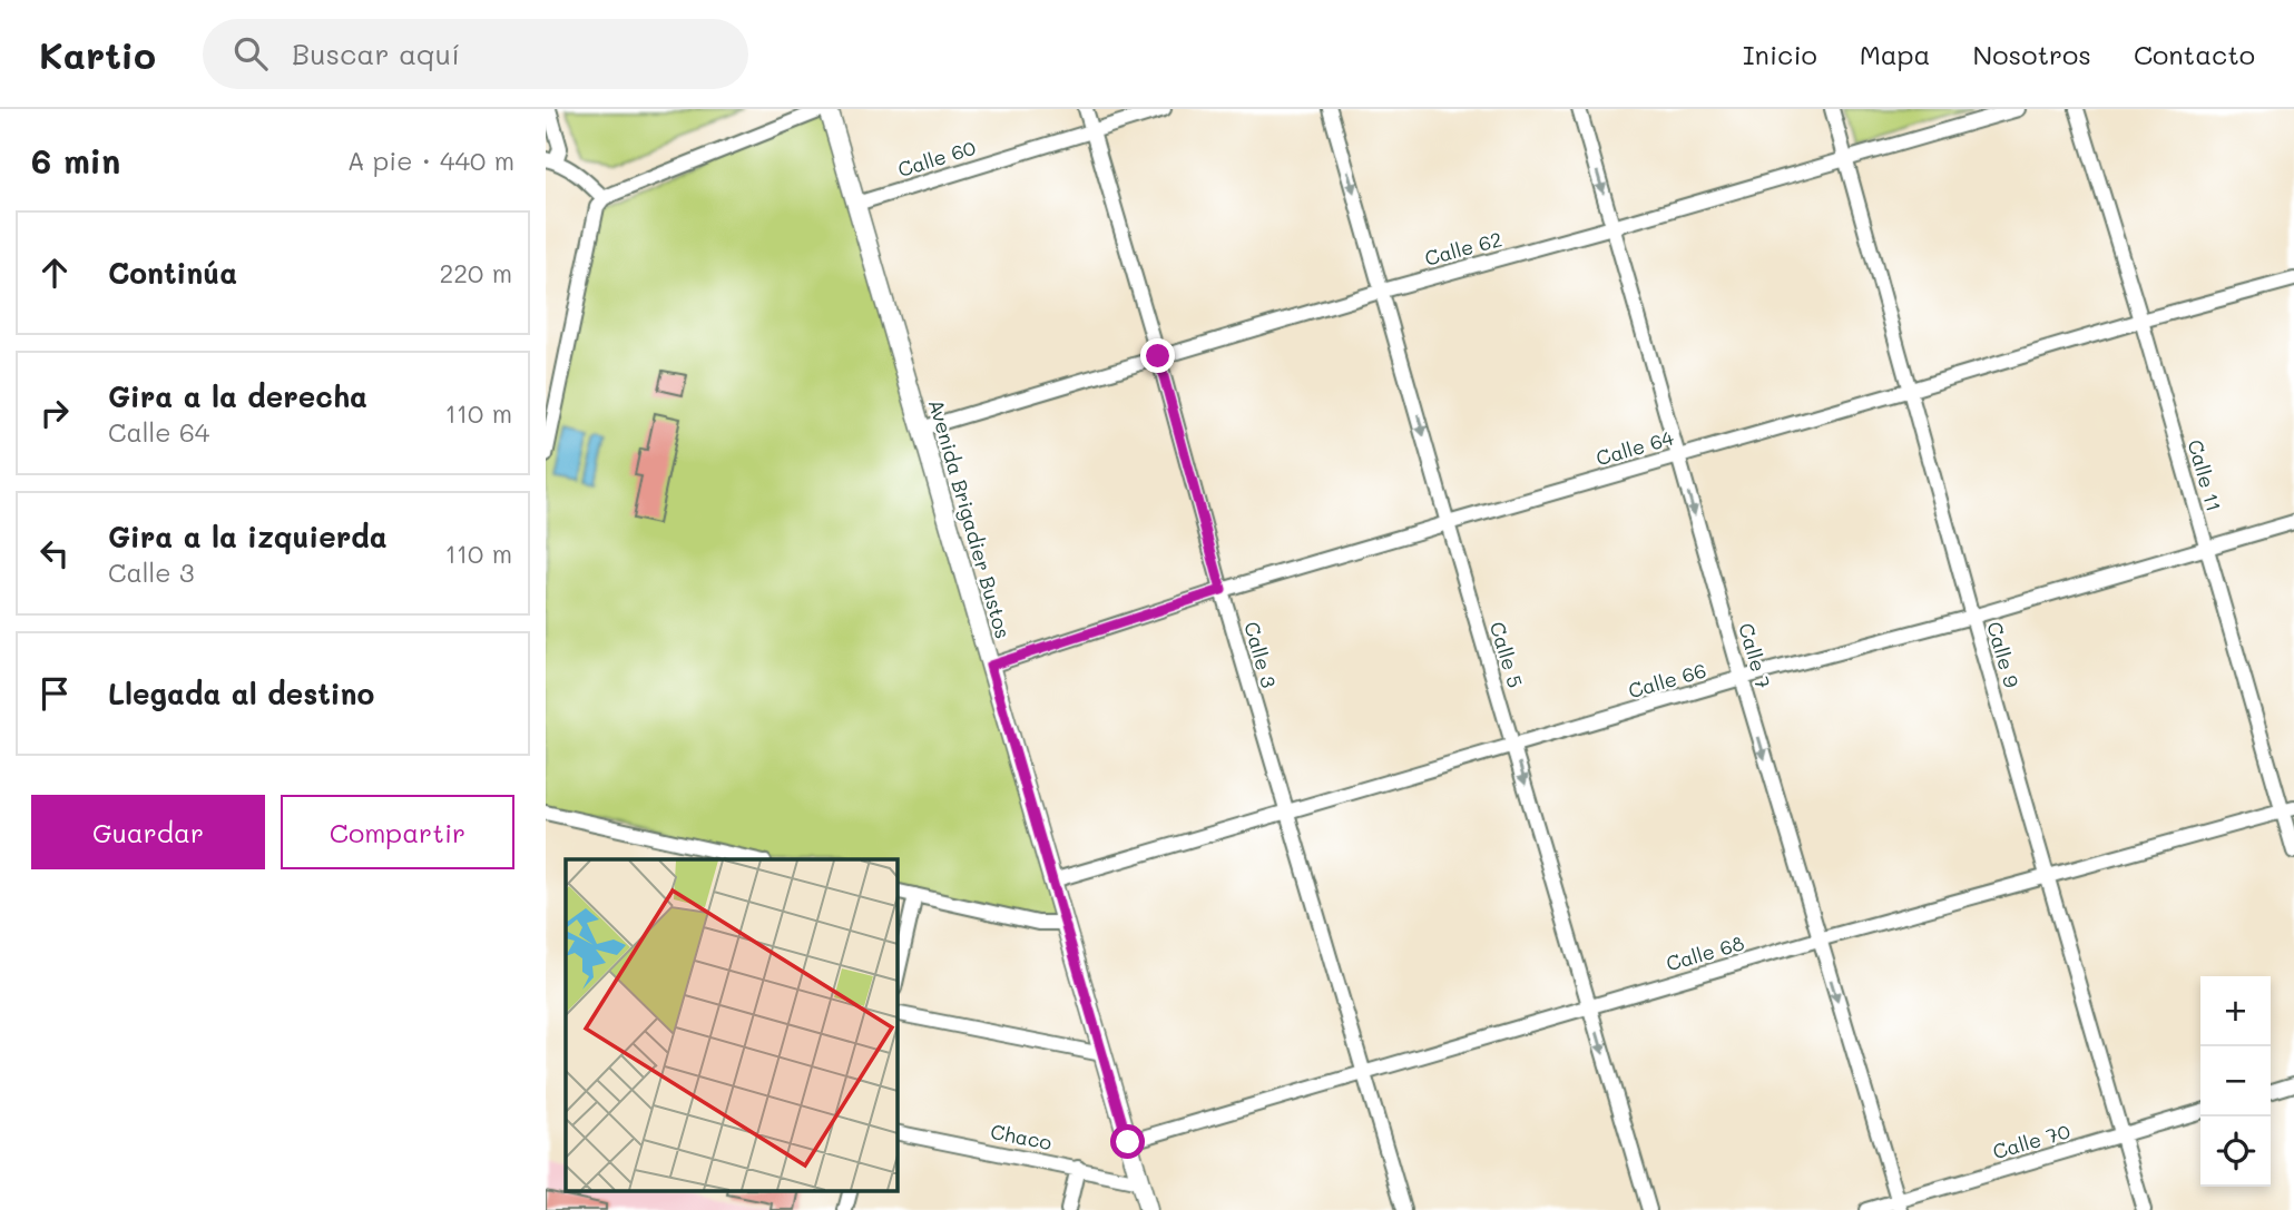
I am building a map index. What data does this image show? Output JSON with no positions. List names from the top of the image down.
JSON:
{
  "streets": {
    "street": [
      "Calle 60",
      "Calle 62",
      "Calle 64",
      "Calle 11",
      "Avenida Brigadier Bustos",
      "Calle 3",
      "Calle 5",
      "Calle 9",
      "Calle 7",
      "Calle 66",
      "Calle 68",
      "Chaco",
      "Calle 70"
    ]
  },
  "crossings": [
    ["Calle 60", "Avenida Brigadier Bustos"],
    ["Calle 60", "Calle 3"],
    ["Calle 62", "Avenida Brigadier Bustos"],
    ["Calle 62", "Calle 3"],
    ["Calle 62", "Calle 5"],
    ["Calle 62", "Calle 9"],
    ["Calle 62", "Calle 7"],
    ["Calle 64", "Calle 11"],
    ["Calle 64", "Avenida Brigadier Bustos"],
    ["Calle 64", "Calle 3"],
    ["Calle 64", "Calle 5"],
    ["Calle 64", "Calle 9"],
    ["Calle 64", "Calle 7"],
    ["Calle 11", "Calle 66"],
    ["Calle 11", "Calle 68"],
    ["Avenida Brigadier Bustos", "Calle 66"],
    ["Avenida Brigadier Bustos", "Calle 68"],
    ["Avenida Brigadier Bustos", "Chaco"],
    ["Calle 3", "Calle 66"],
    ["Calle 3", "Calle 68"],
    ["Calle 5", "Calle 66"],
    ["Calle 5", "Calle 68"],
    ["Calle 9", "Calle 66"],
    ["Calle 9", "Calle 68"],
    ["Calle 9", "Calle 70"],
    ["Calle 7", "Calle 66"],
    ["Calle 7", "Calle 68"],
    ["Calle 7", "Calle 70"]
  ],
  "one_way": ["Calle 5", "Calle 7"],
  "page": {
    "header": "Kartio",
    "search": "Buscar aquí",
    "nav": [
      "Inicio",
      "Mapa",
      "Nosotros",
      "Contacto"
    ],
    "heading": ["6 min", "A pie · 440 m"],
    "list": [
      ["Continúa", "220 m"],
      ["Gira a la derecha", "Calle 64", "110 m"],
      ["Gira a la izquierda", "Calle 3", "110 m"],
      "Llegada al destino"
    ],
    "buttons": ["Guardar", "Compartir"],
    "map_buttons": ["+", "−"]
  }
}
